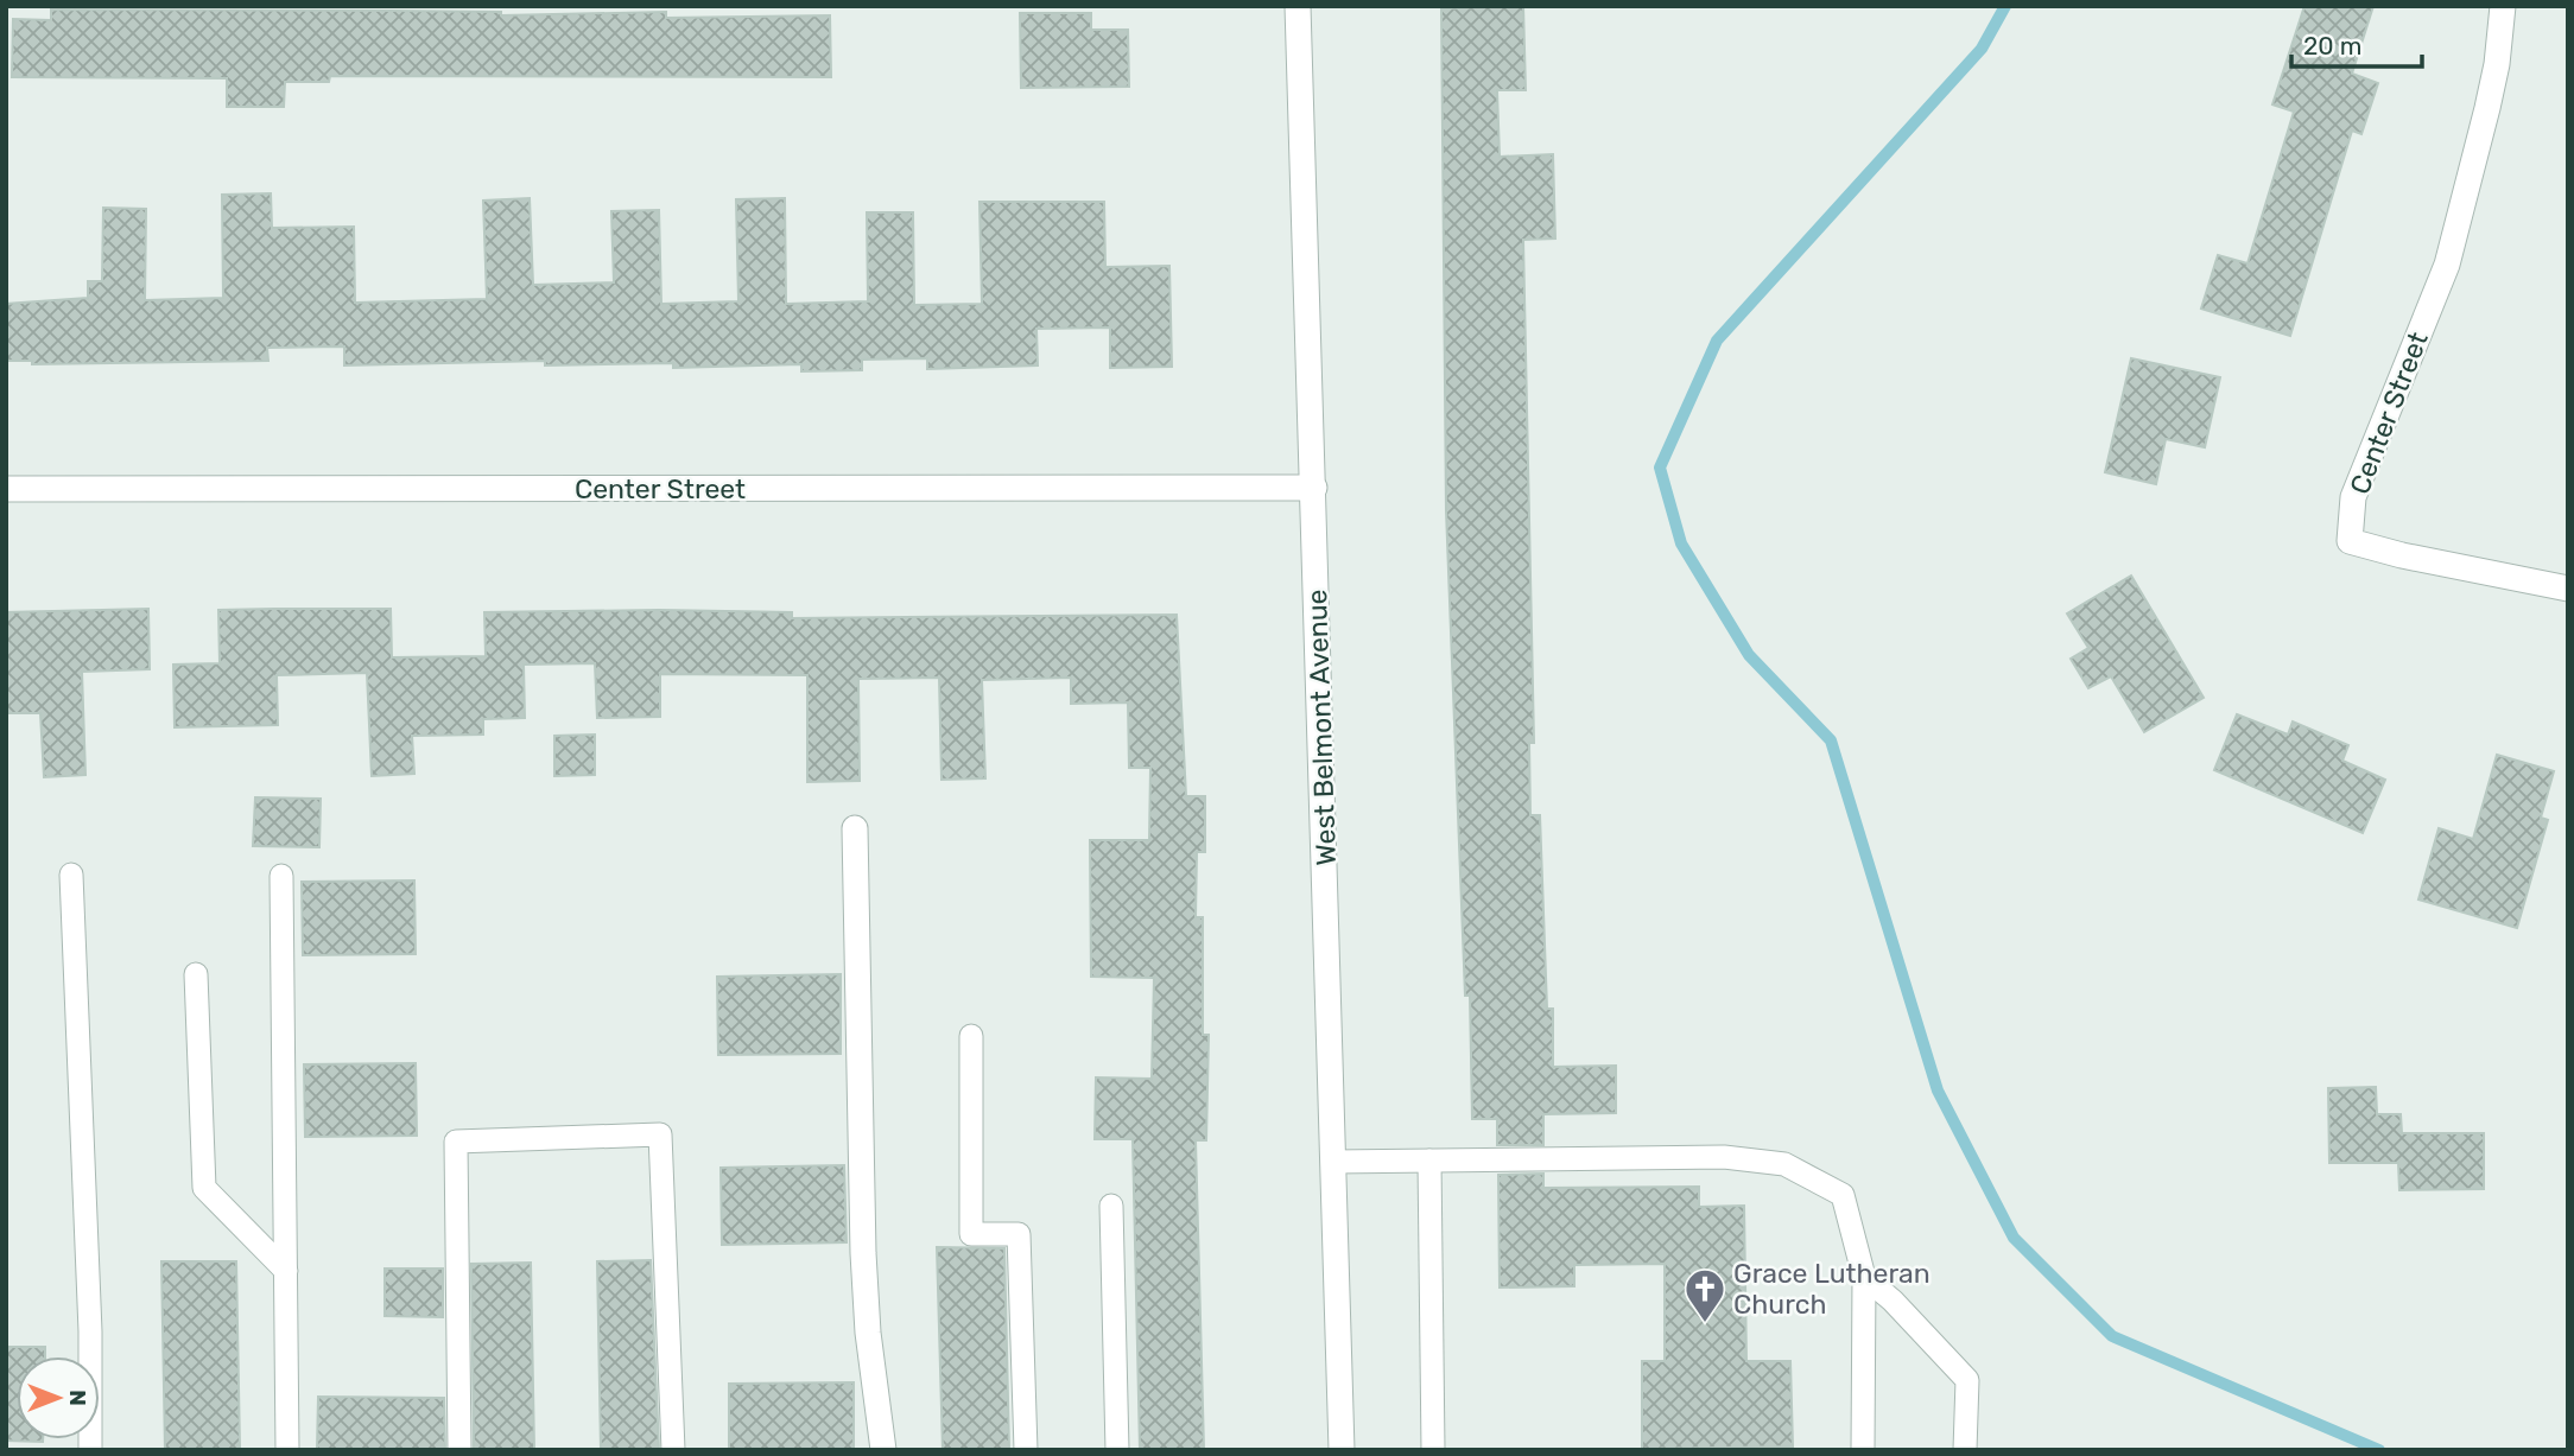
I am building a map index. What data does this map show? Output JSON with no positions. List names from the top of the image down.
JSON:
{
  "streets": {
    "street": ["Center Street", "West Belmont Avenue"]
  },
  "crossings": [
    ["Center Street", "West Belmont Avenue"]
  ],
  "places": {
    "church": ["Grace Lutheran Church"]
  },
  "scale_bar": "20 m",
  "north": "right"
}
